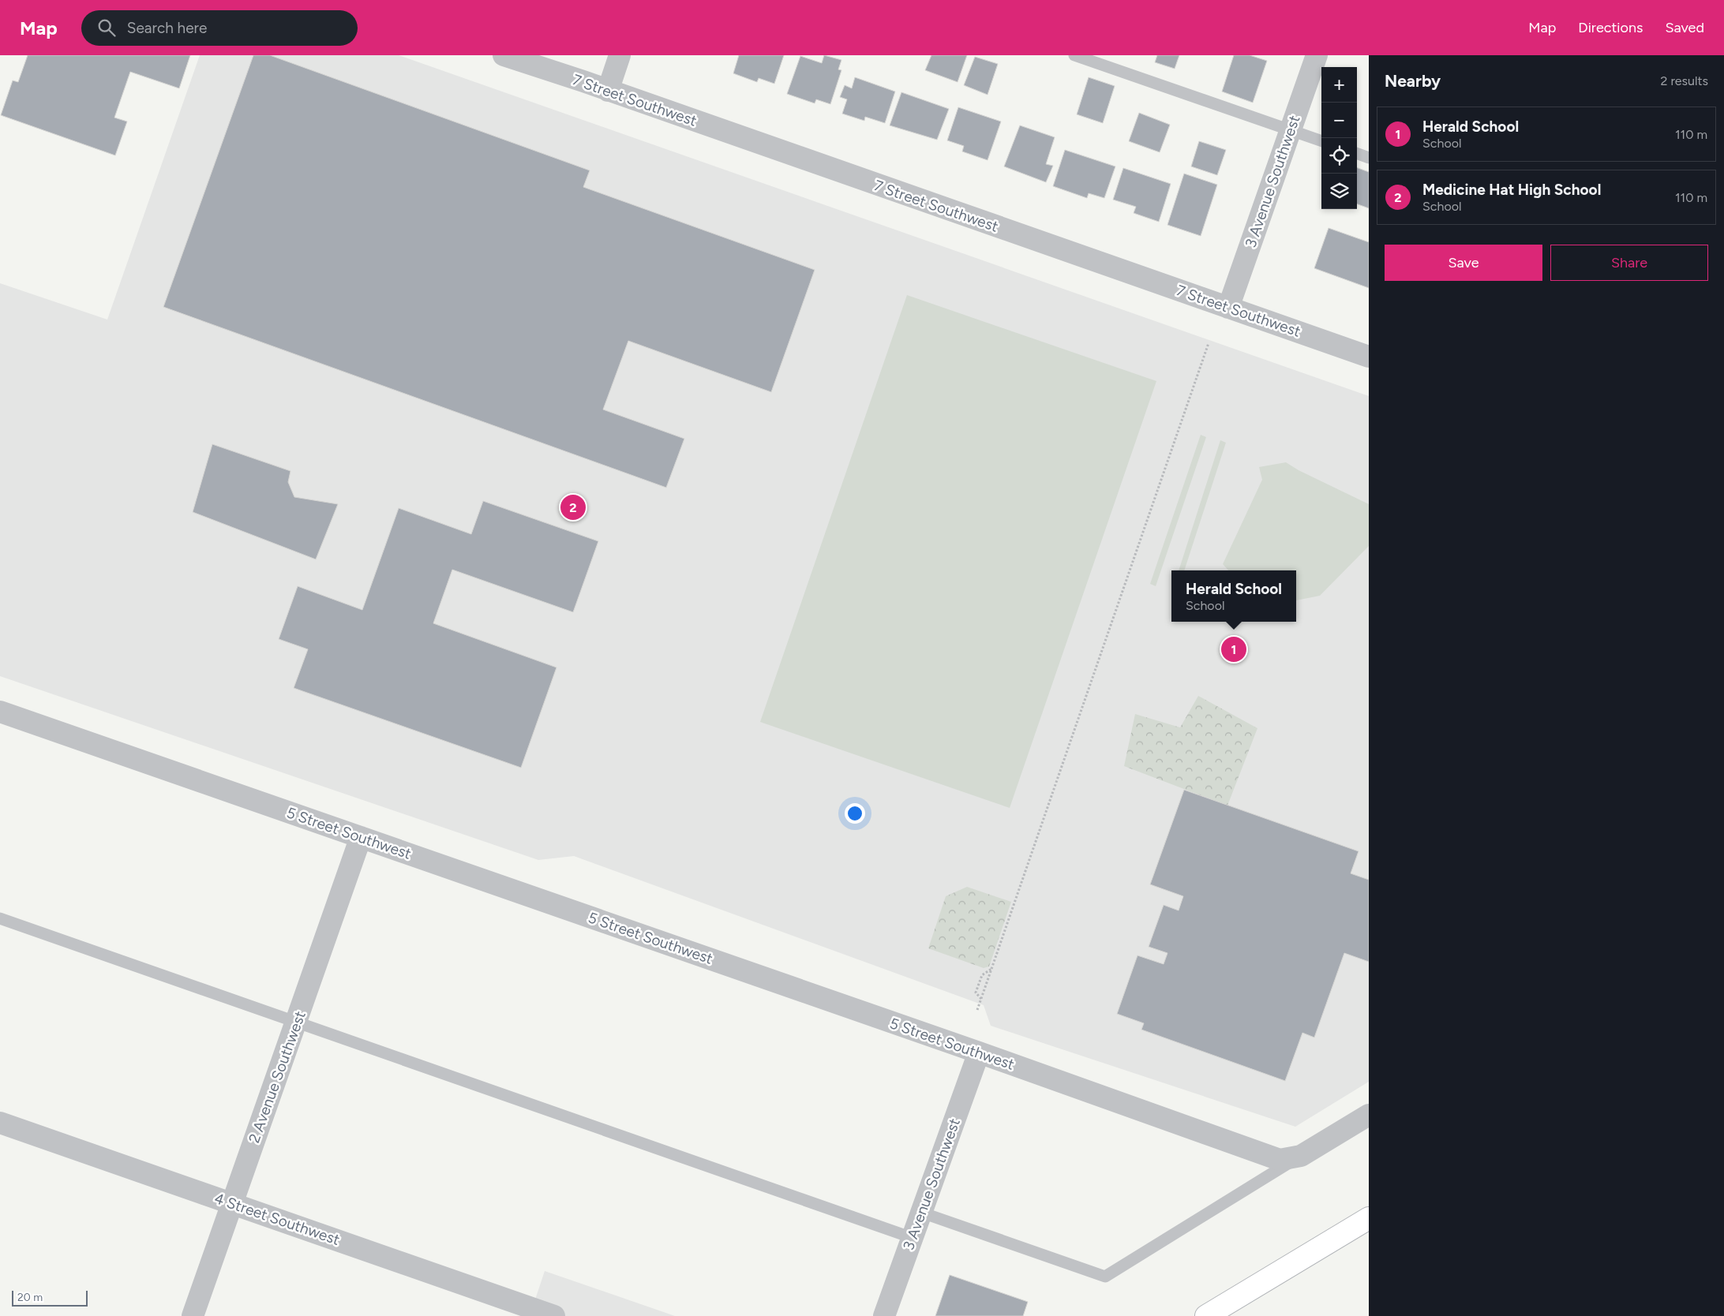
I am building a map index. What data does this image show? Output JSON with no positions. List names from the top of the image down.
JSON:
{
  "streets": {
    "street": [
      "7 Street Southwest",
      "3 Avenue Southwest",
      "5 Street Southwest",
      "2 Avenue Southwest",
      "4 Street Southwest"
    ]
  },
  "crossings": [
    ["7 Street Southwest", "3 Avenue Southwest"],
    ["3 Avenue Southwest", "5 Street Southwest"],
    ["5 Street Southwest", "2 Avenue Southwest"],
    ["2 Avenue Southwest", "4 Street Southwest"]
  ],
  "scale_bar": "20 m",
  "page": {
    "header": "Map",
    "search": "Search here",
    "nav": ["Map", "Directions", "Saved"],
    "heading": ["Nearby", "2 results"],
    "map_buttons": ["+", "−"],
    "list": [
      {
        "mark": "1",
        "name": "Herald School",
        "note": "School",
        "value": "110 m"
      },
      {
        "mark": "2",
        "name": "Medicine Hat High School",
        "note": "School",
        "value": "110 m"
      }
    ],
    "buttons": ["Save", "Share"],
    "pins": ["2", "1"],
    "popup": ["Herald School", "School"],
    "scale": "20 m"
  }
}
